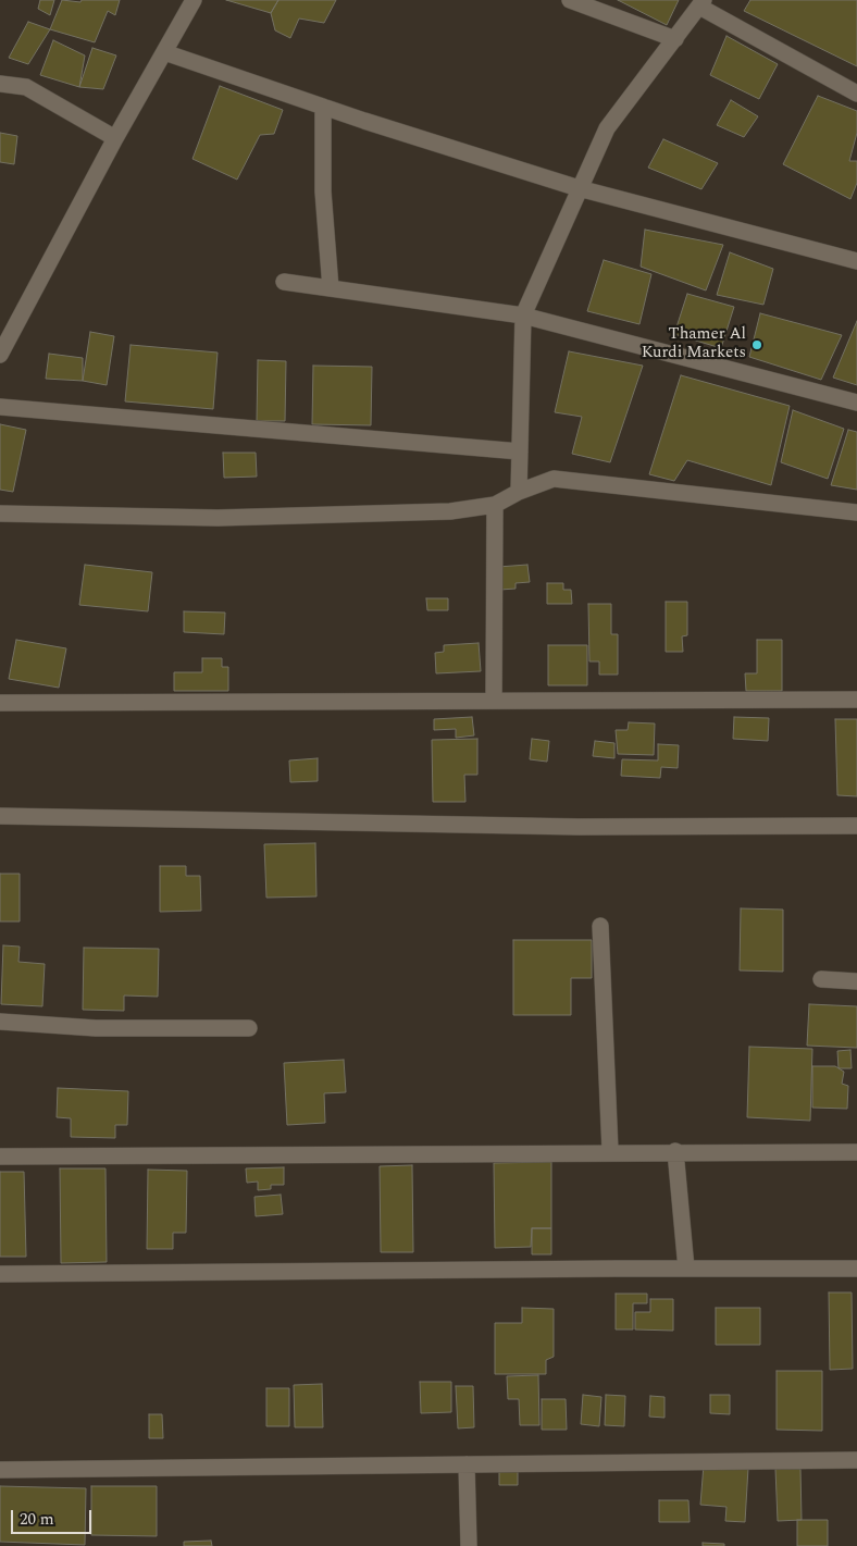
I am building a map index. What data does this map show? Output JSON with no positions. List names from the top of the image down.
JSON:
{
  "places": ["Thamer Al Kurdi Markets"],
  "scale_bar": "20 m"
}
